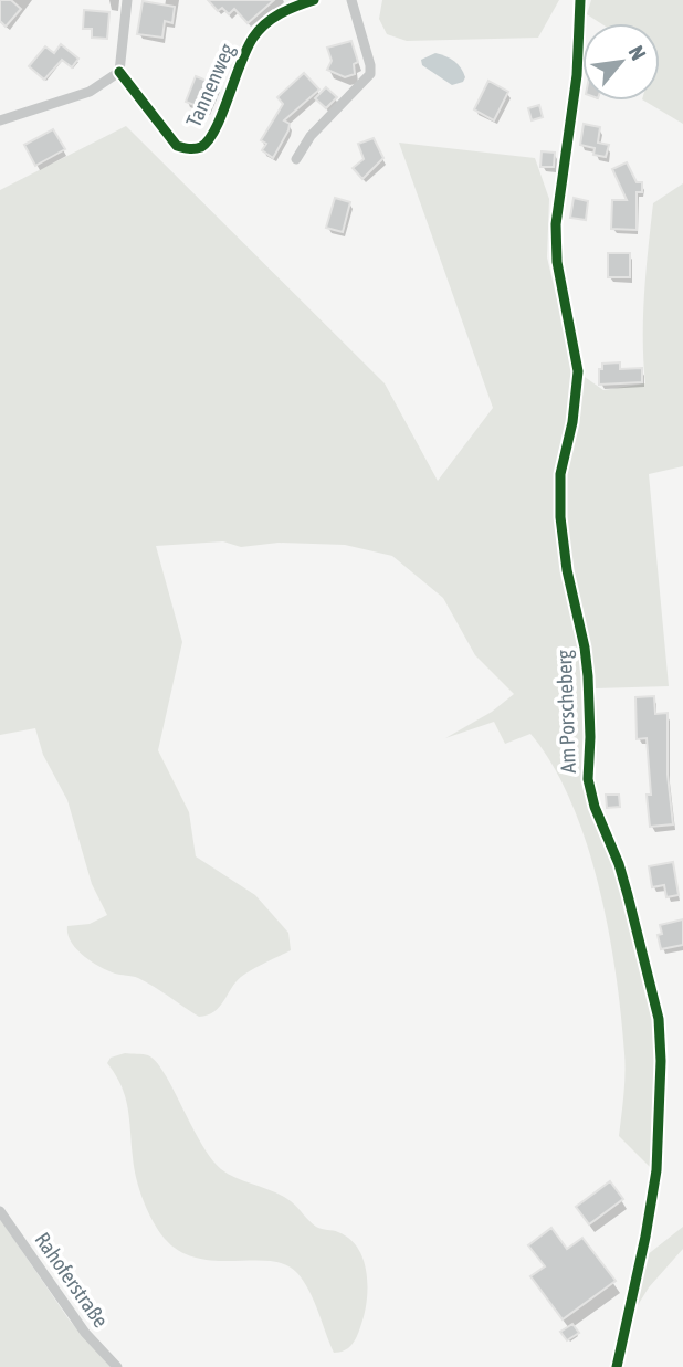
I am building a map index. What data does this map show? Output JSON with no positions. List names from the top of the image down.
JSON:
{
  "streets": {
    "street": ["Tannenweg", "Am Porscheberg", "Rahoferstraße"]
  },
  "north": "top right"
}
